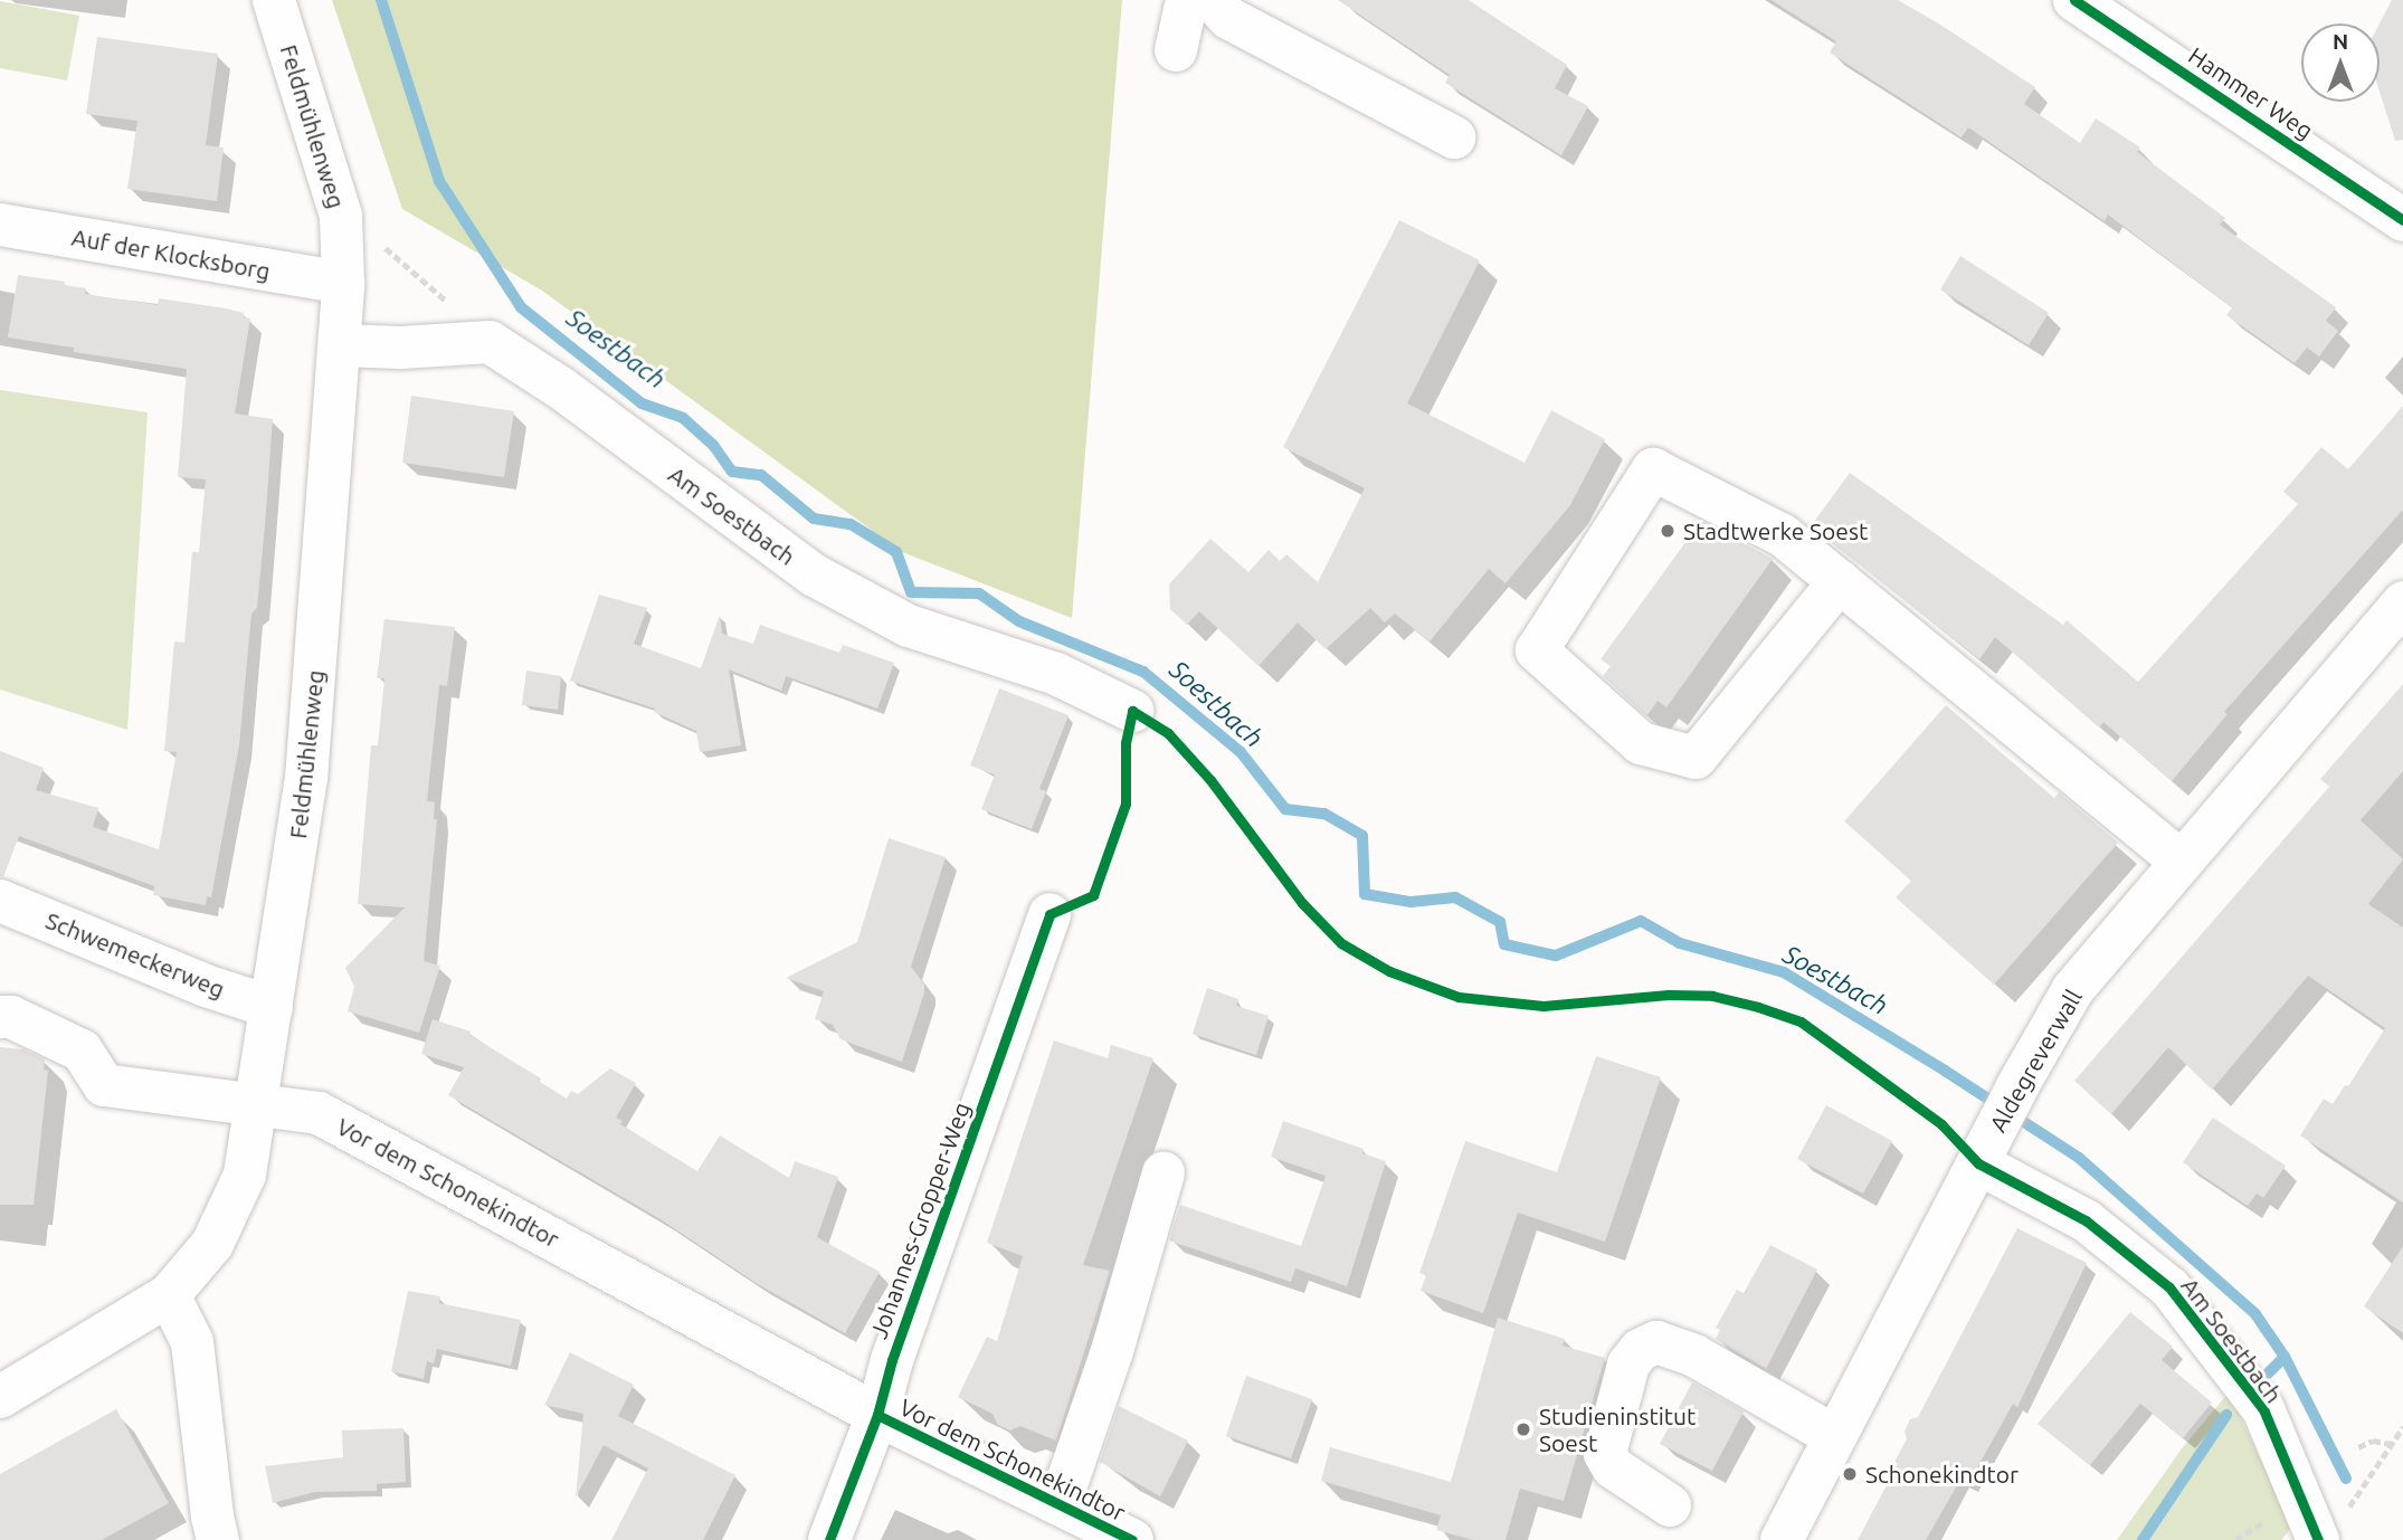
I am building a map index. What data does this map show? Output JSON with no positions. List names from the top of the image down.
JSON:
{
  "streets": {
    "street": [
      "Hammer Weg",
      "Feldmühlenweg",
      "Auf der Klocksborg",
      "Am Soestbach",
      "Schwemeckerweg",
      "Aldegreverwall",
      "Vor dem Schonekindtor",
      "Johannes-Gropper-Weg"
    ]
  },
  "crossings": [
    ["Feldmühlenweg", "Auf der Klocksborg"],
    ["Feldmühlenweg", "Schwemeckerweg"],
    ["Feldmühlenweg", "Vor dem Schonekindtor"],
    ["Am Soestbach", "Aldegreverwall"],
    ["Vor dem Schonekindtor", "Johannes-Gropper-Weg"]
  ],
  "water": ["Soestbach"],
  "places": ["Stadtwerke Soest", "Studieninstitut Soest", "Schonekindtor"],
  "north": "top"
}
